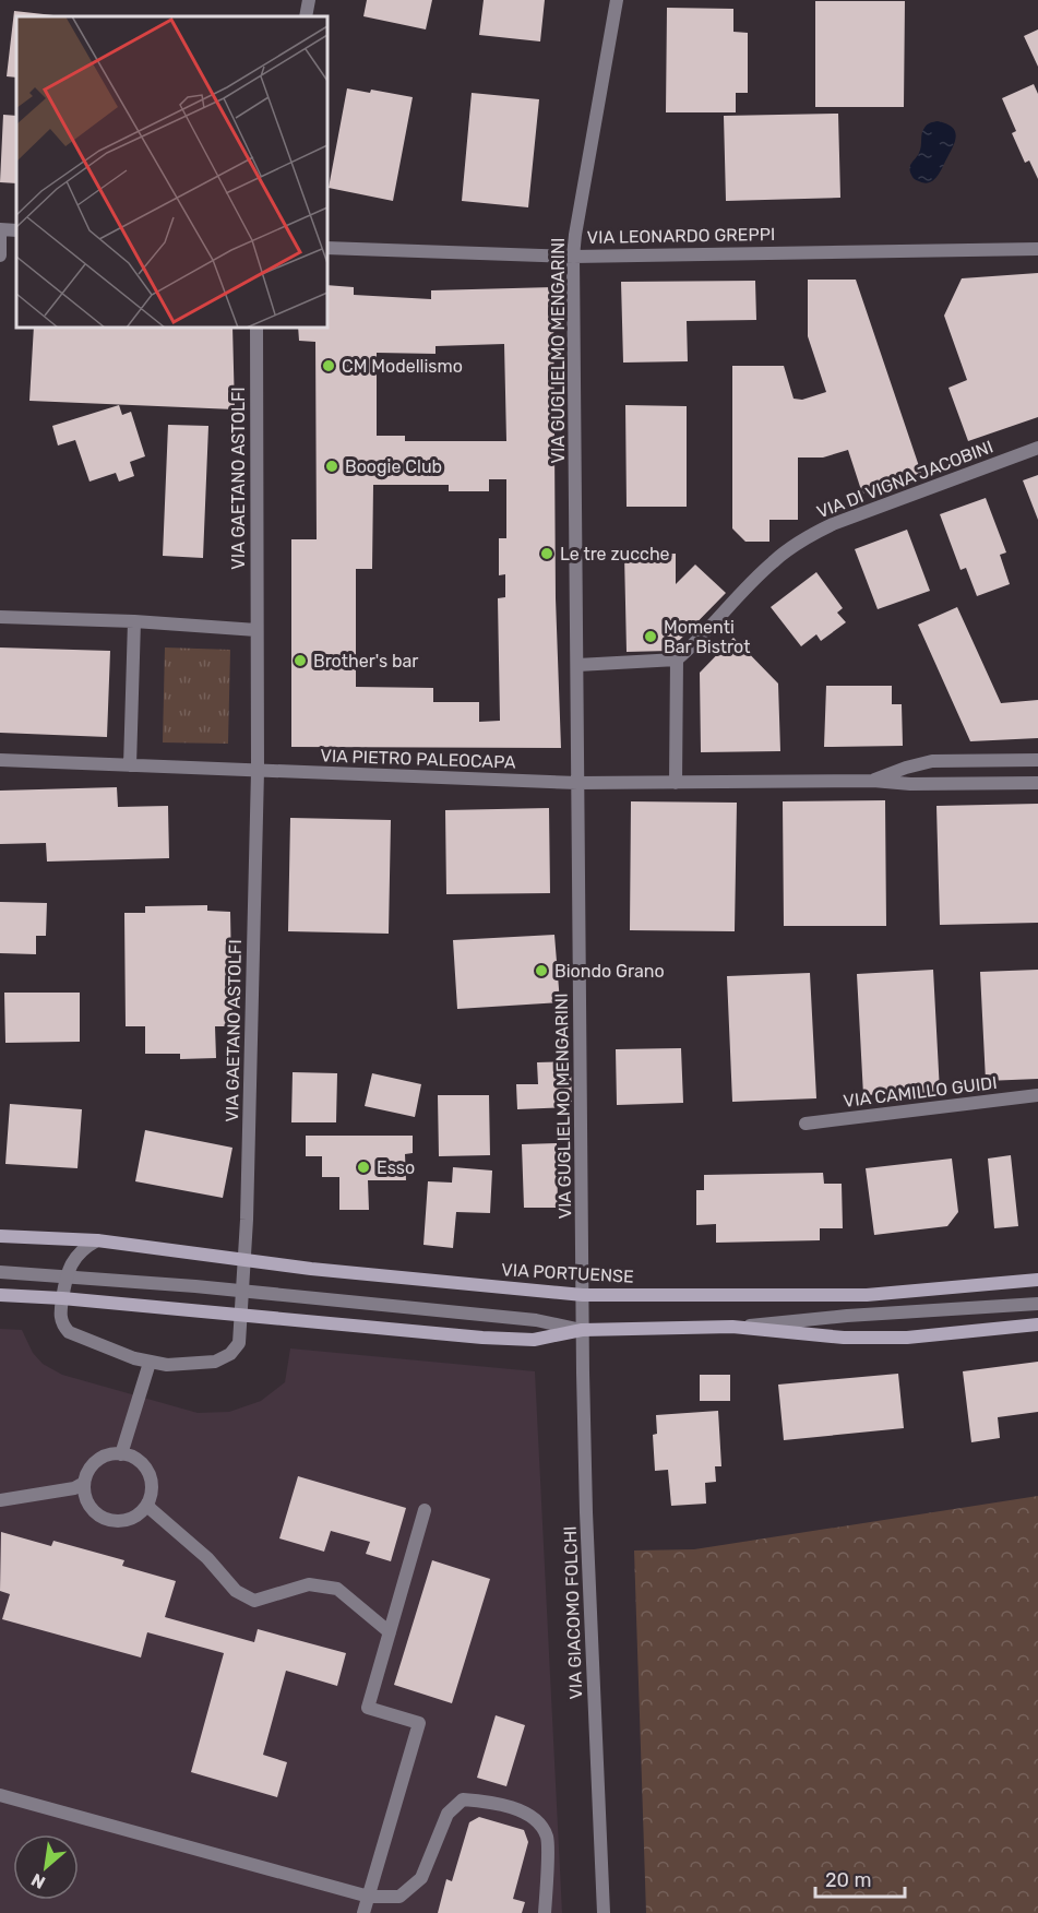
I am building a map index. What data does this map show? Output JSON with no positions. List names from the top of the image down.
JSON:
{
  "streets": {
    "main road": ["VIA PORTUENSE"],
    "street": [
      "VIA LEONARDO GREPPI",
      "VIA GUGLIELMO MENGARINI",
      "VIA GAETANO ASTOLFI",
      "VIA DI VIGNA JACOBINI",
      "VIA PIETRO PALEOCAPA",
      "VIA CAMILLO GUIDI",
      "VIA GIACOMO FOLCHI"
    ]
  },
  "crossings": [
    ["VIA LEONARDO GREPPI", "VIA GUGLIELMO MENGARINI"],
    ["VIA GUGLIELMO MENGARINI", "VIA PIETRO PALEOCAPA"],
    ["VIA GUGLIELMO MENGARINI", "VIA PORTUENSE"],
    ["VIA GUGLIELMO MENGARINI", "VIA GIACOMO FOLCHI"],
    ["VIA GAETANO ASTOLFI", "VIA PIETRO PALEOCAPA"],
    ["VIA GAETANO ASTOLFI", "VIA PORTUENSE"]
  ],
  "places": [
    "CM Modellismo",
    "Boogie Club",
    "Le tre zucche",
    "Momenti Bar Bistrot",
    "Brother's bar",
    "Biondo Grano",
    "Esso"
  ],
  "scale_bar": "20 m",
  "north": "bottom left"
}
